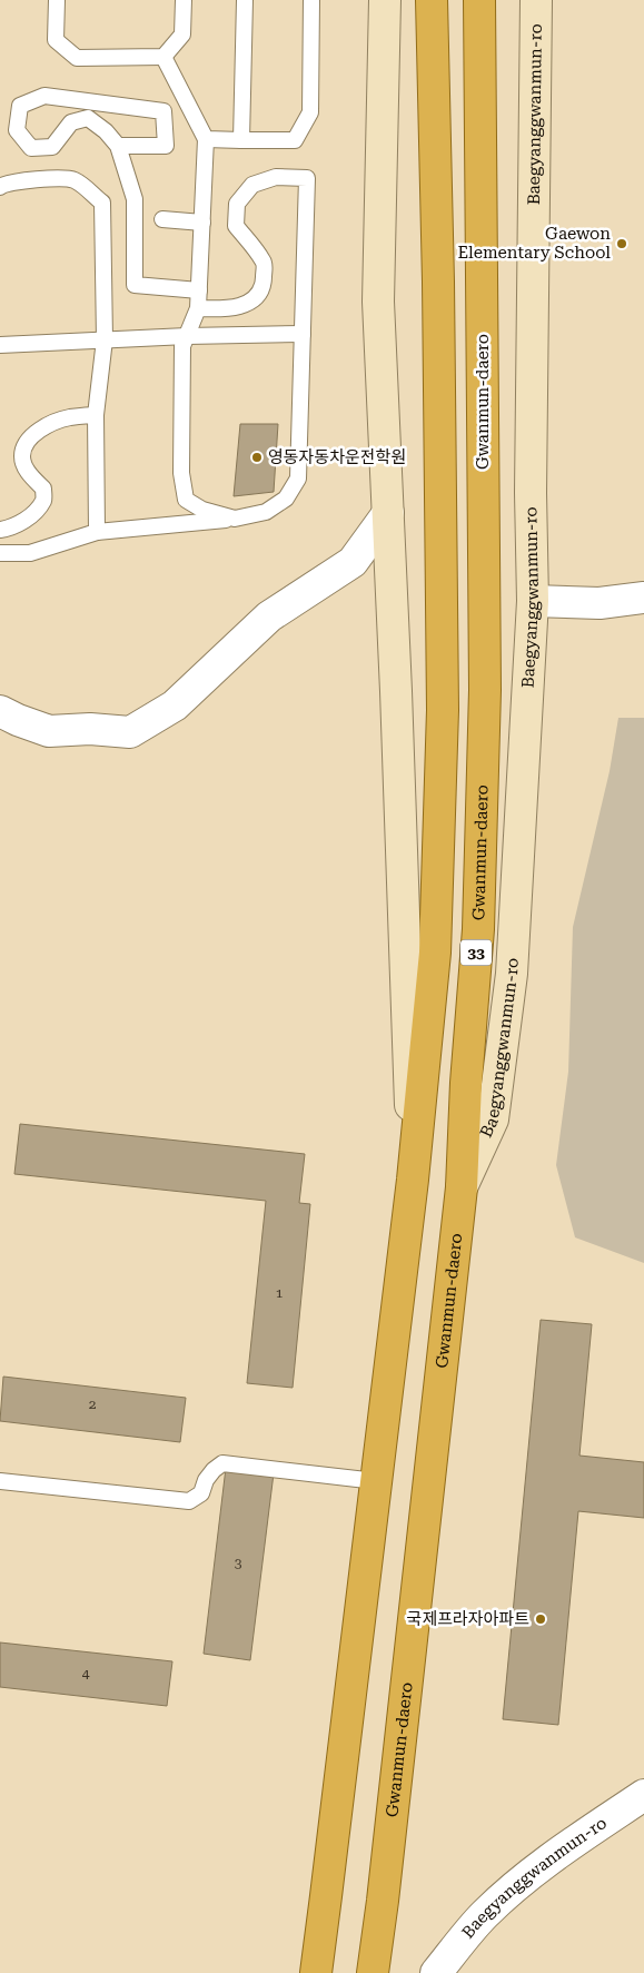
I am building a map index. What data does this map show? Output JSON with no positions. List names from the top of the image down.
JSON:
{
  "streets": {
    "highway": ["Gwanmun-daero", "33"],
    "main road": ["Baegyanggwanmun-ro"]
  },
  "crossings": [
    ["Baegyanggwanmun-ro", "Gwanmun-daero"]
  ],
  "places": ["Gaewon Elementary School", "영동자동차운전학원", "국제프라자아파트"],
  "house_numbers": [
    "1",
    "2",
    "3",
    "4"
  ]
}
